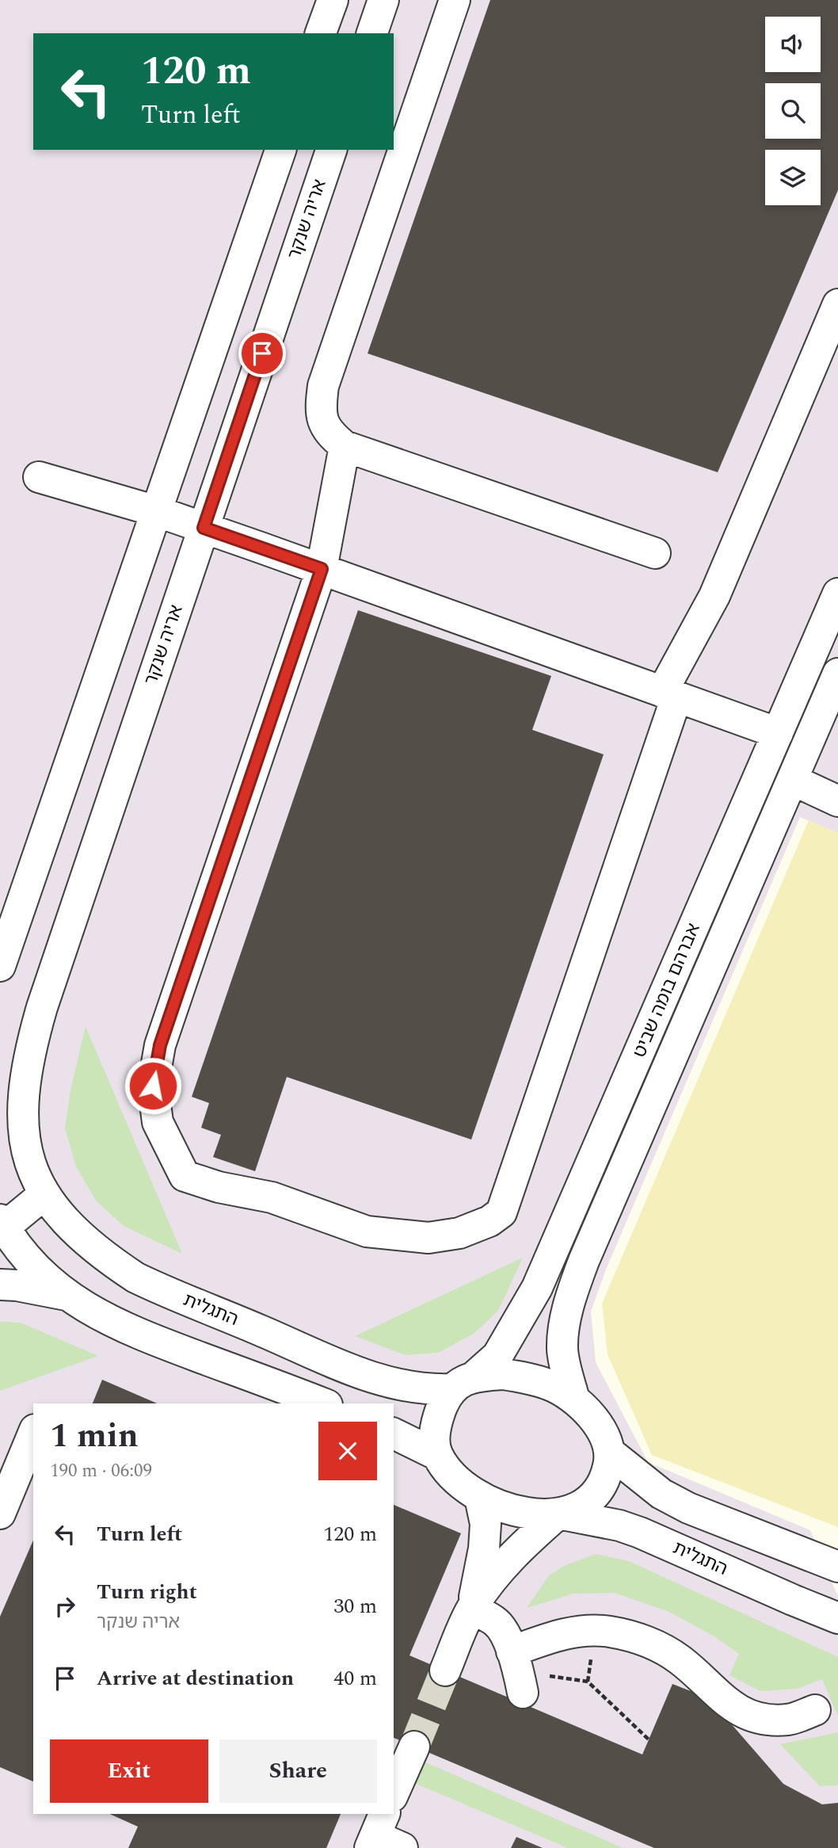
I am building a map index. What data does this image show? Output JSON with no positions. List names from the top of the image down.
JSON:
{
  "streets": {
    "street": ["אריה שנקר", "אברהם בומה שביט", "התגלית"]
  },
  "crossings": [
    ["אריה שנקר", "התגלית"],
    ["אברהם בומה שביט", "התגלית"]
  ],
  "page": {
    "turn": ["120 m", "Turn left"],
    "heading": ["1 min", "190 m · 06:09"],
    "list": [
      {
        "name": "Turn left",
        "value": "120 m"
      },
      {
        "name": "Turn right",
        "note": "אריה שנקר",
        "value": "30 m"
      },
      {
        "name": "Arrive at destination",
        "value": "40 m"
      }
    ],
    "buttons": ["Exit", "Share"]
  }
}
